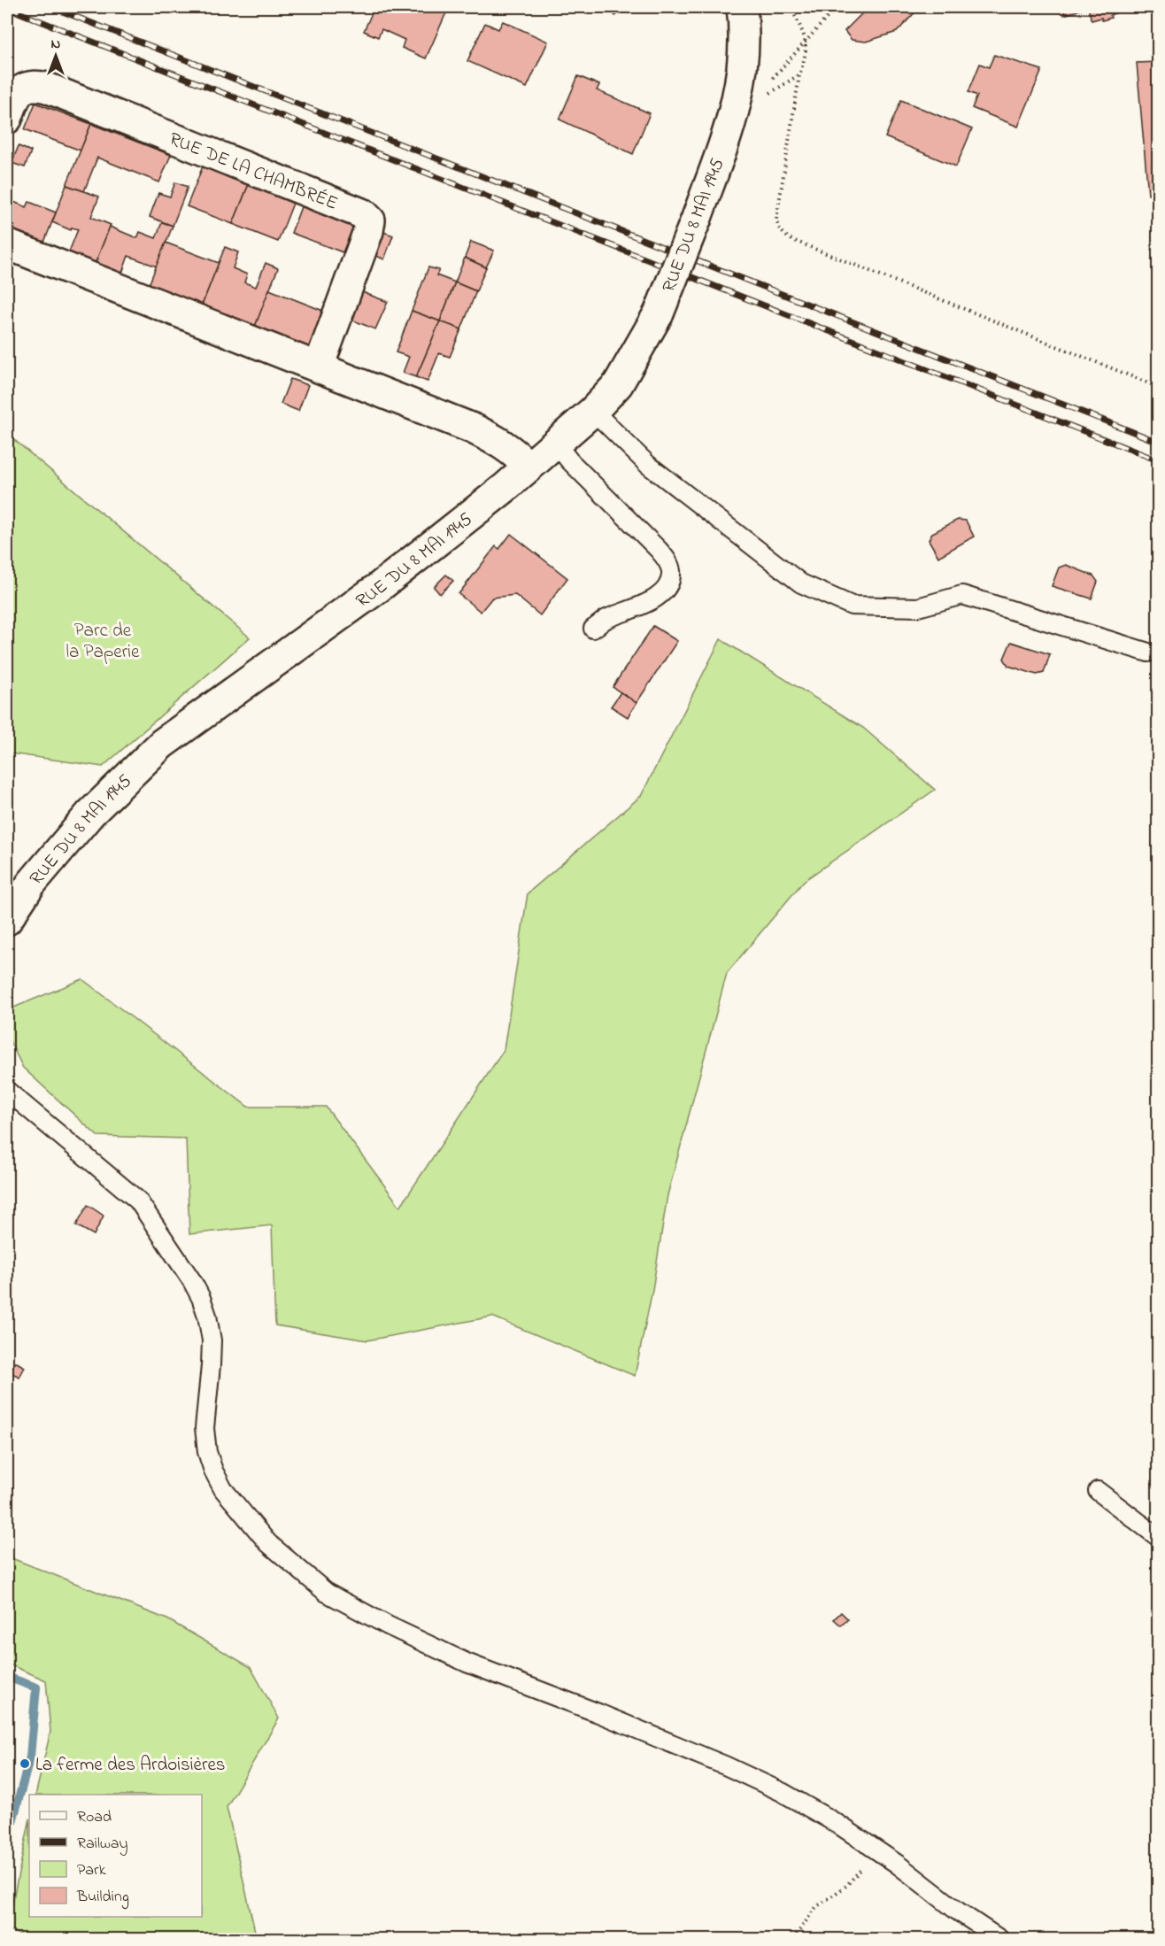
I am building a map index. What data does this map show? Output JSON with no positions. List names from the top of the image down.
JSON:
{
  "streets": {
    "street": ["RUE DE LA CHAMBRÉE", "RUE DU 8 MAI 1945"]
  },
  "parks": ["Parc de la Paperie"],
  "places": ["La ferme des Ardoisières"],
  "legend": [
    "Road",
    "Railway",
    "Park",
    "Building"
  ],
  "north": "top"
}
